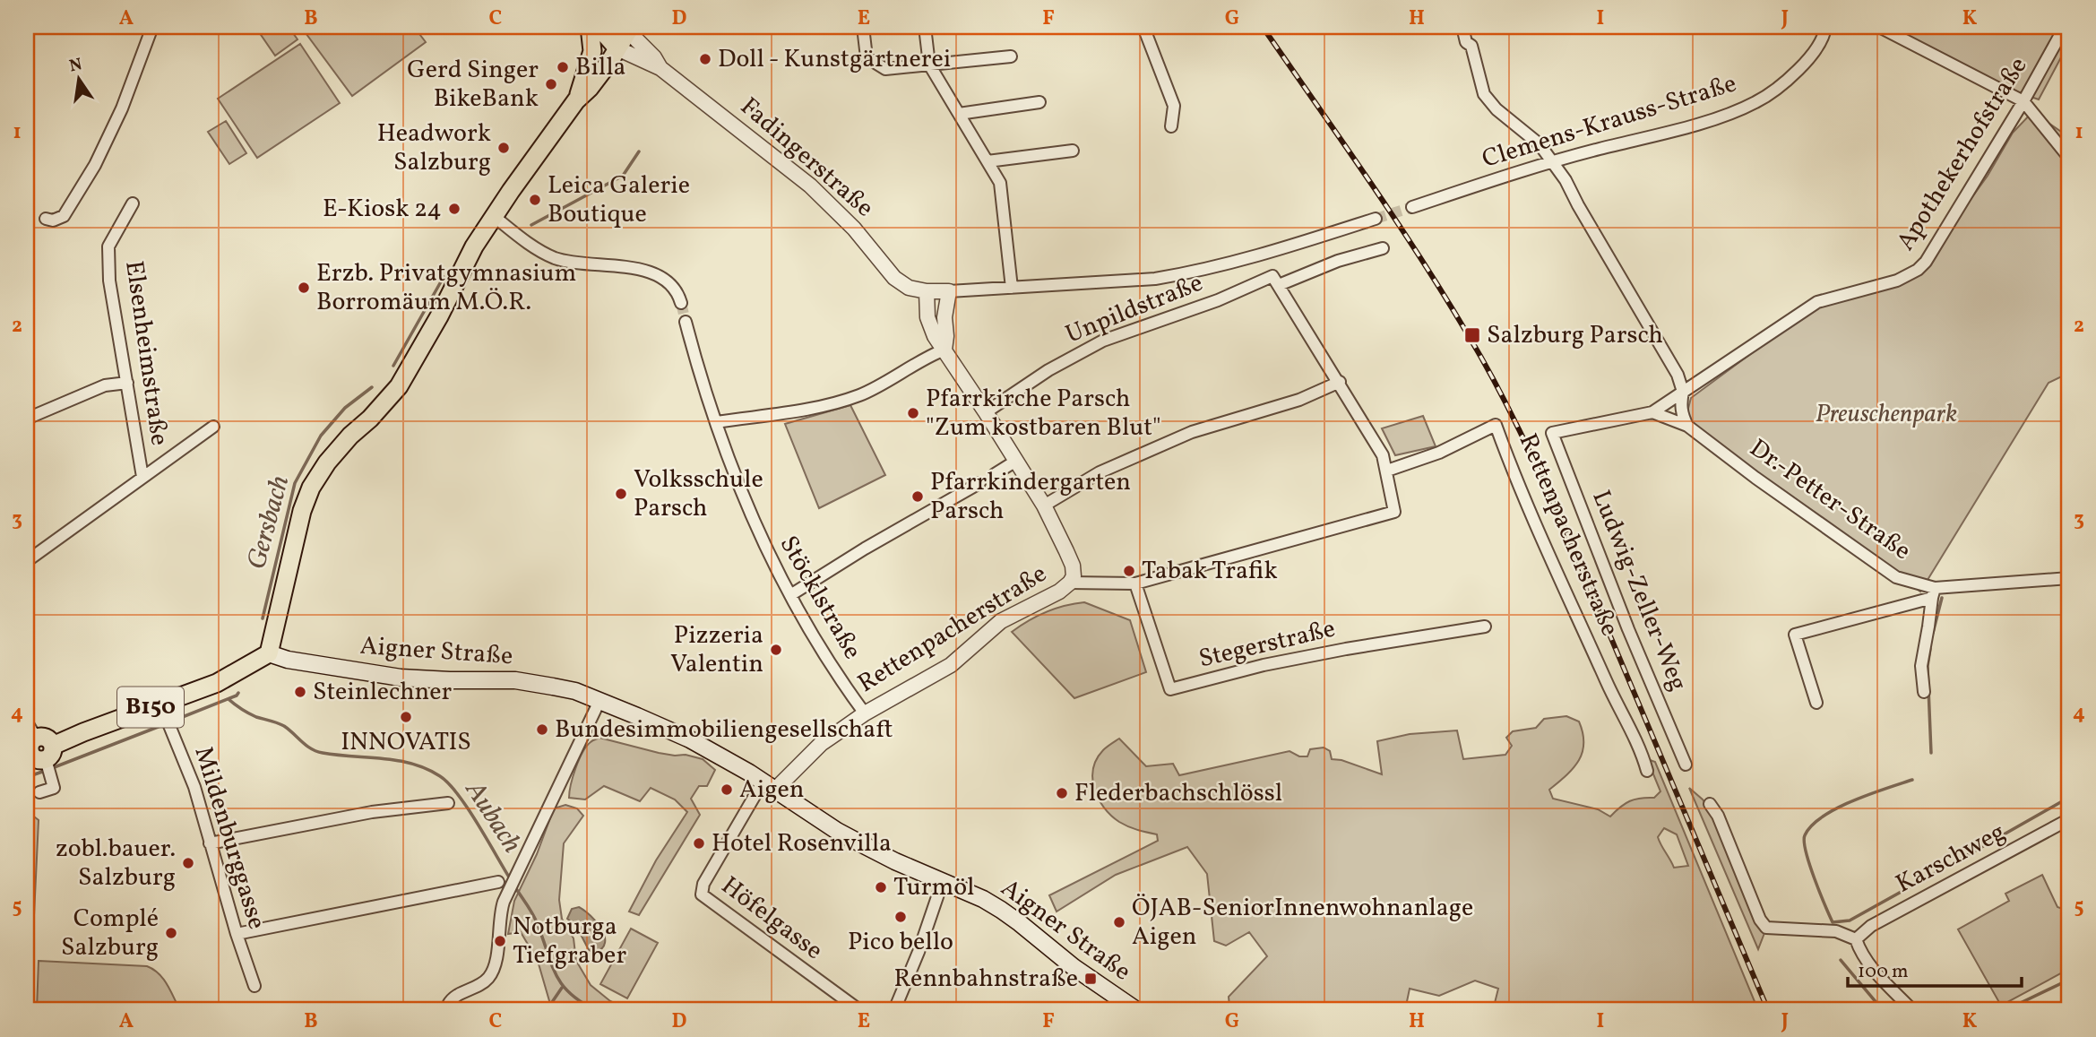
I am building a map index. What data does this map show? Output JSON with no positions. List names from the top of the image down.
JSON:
{
  "streets": {
    "main road": ["Aigner Straße", "B150"],
    "street": [
      "Clemens-Krauss-Straße",
      "Apothekerhofstraße",
      "Fadingerstraße",
      "Unpildstraße",
      "Elsenheimstraße",
      "Dr.-Petter-Straße",
      "Rettenpacherstraße",
      "Ludwig-Zeller-Weg",
      "Stöcklstraße",
      "Stegerstraße",
      "Mildenburggasse",
      "Karschweg",
      "Höfelgasse"
    ]
  },
  "crossings": [
    ["Apothekerhofstraße", "Dr.-Petter-Straße"],
    ["Apothekerhofstraße", "Ludwig-Zeller-Weg"],
    ["Unpildstraße", "Rettenpacherstraße"],
    ["Dr.-Petter-Straße", "Ludwig-Zeller-Weg"],
    ["Rettenpacherstraße", "Stöcklstraße"],
    ["Rettenpacherstraße", "Stegerstraße"],
    ["Rettenpacherstraße", "Aigner Straße"],
    ["Rettenpacherstraße", "Höfelgasse"],
    ["Aigner Straße", "B150"],
    ["Aigner Straße", "Höfelgasse"],
    ["B150", "Mildenburggasse"]
  ],
  "water": ["Gersbach", "Aubach"],
  "parks": ["Preuschenpark"],
  "places": {
    "other": [
      "Doll - Kunstgärtnerei",
      "Billa",
      "Gerd Singer BikeBank",
      "Headwork Salzburg",
      "Leica Galerie Boutique",
      "E-Kiosk 24",
      "Erzb. Privatgymnasium Borromäum M.Ö.R.",
      "Pfarrkirche Parsch \"Zum kostbaren Blut\"",
      "Volksschule Parsch",
      "Pfarrkindergarten Parsch",
      "Tabak Trafik",
      "Pizzeria Valentin",
      "Steinlechner",
      "INNOVATIS",
      "Bundesimmobiliengesellschaft",
      "Aigen",
      "Flederbachschlössl",
      "Hotel Rosenvilla",
      "zobl.bauer. Salzburg",
      "Turmöl",
      "Pico bello",
      "ÖJAB-SeniorInnenwohnanlage Aigen",
      "Complé Salzburg",
      "Notburga Tiefgraber"
    ],
    "transit": ["Salzburg Parsch", "Rennbahnstraße"]
  },
  "scale_bar": "100 m",
  "north": "top",
  "grid": {
    "columns": [
      "A",
      "B",
      "C",
      "D",
      "E",
      "F",
      "G",
      "H",
      "I",
      "J",
      "K"
    ],
    "rows": [
      "1",
      "2",
      "3",
      "4",
      "5"
    ]
  }
}
